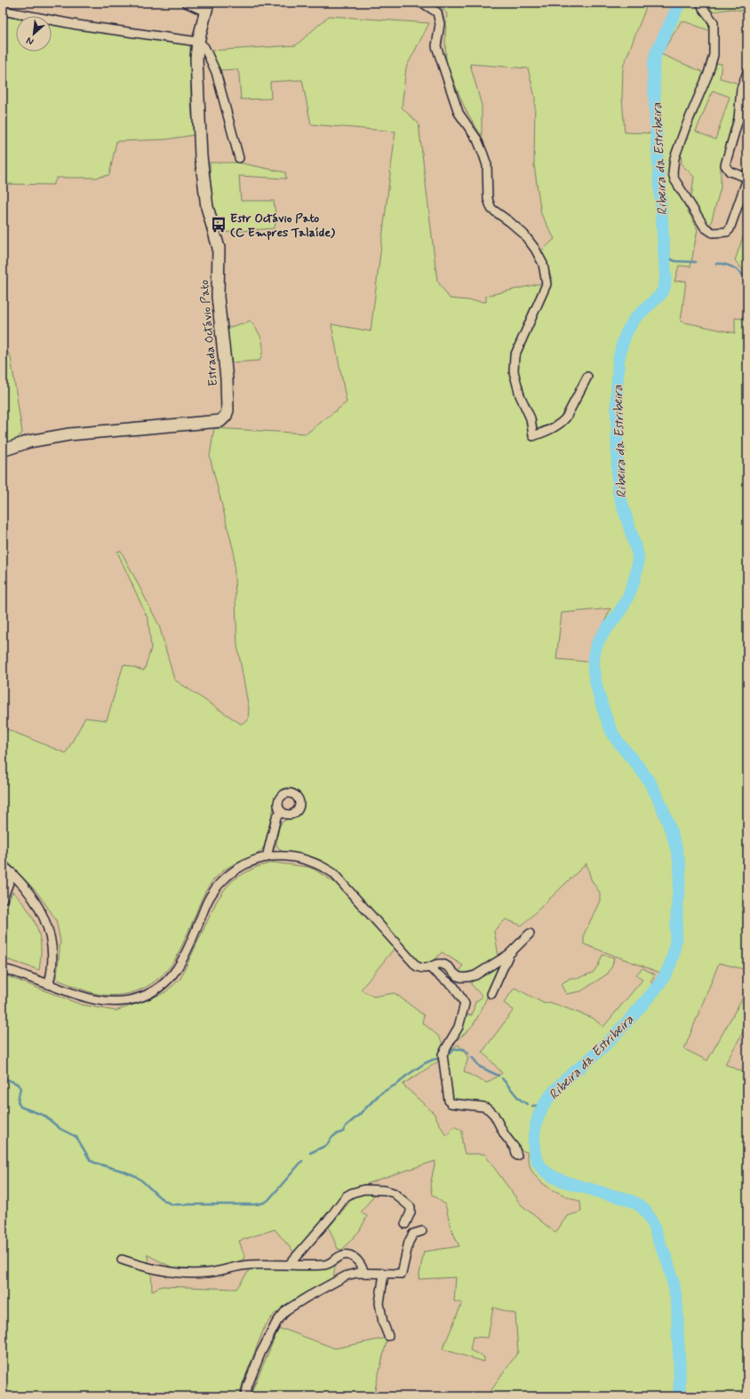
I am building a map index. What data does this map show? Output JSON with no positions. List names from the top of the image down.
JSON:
{
  "streets": {
    "street": ["Estrada Octávio Pato"]
  },
  "water": ["Ribeira da Estribeira"],
  "places": {
    "bus stop": ["Estr Octávio Pato (C Empres Talaíde)"]
  },
  "north": "bottom left"
}
